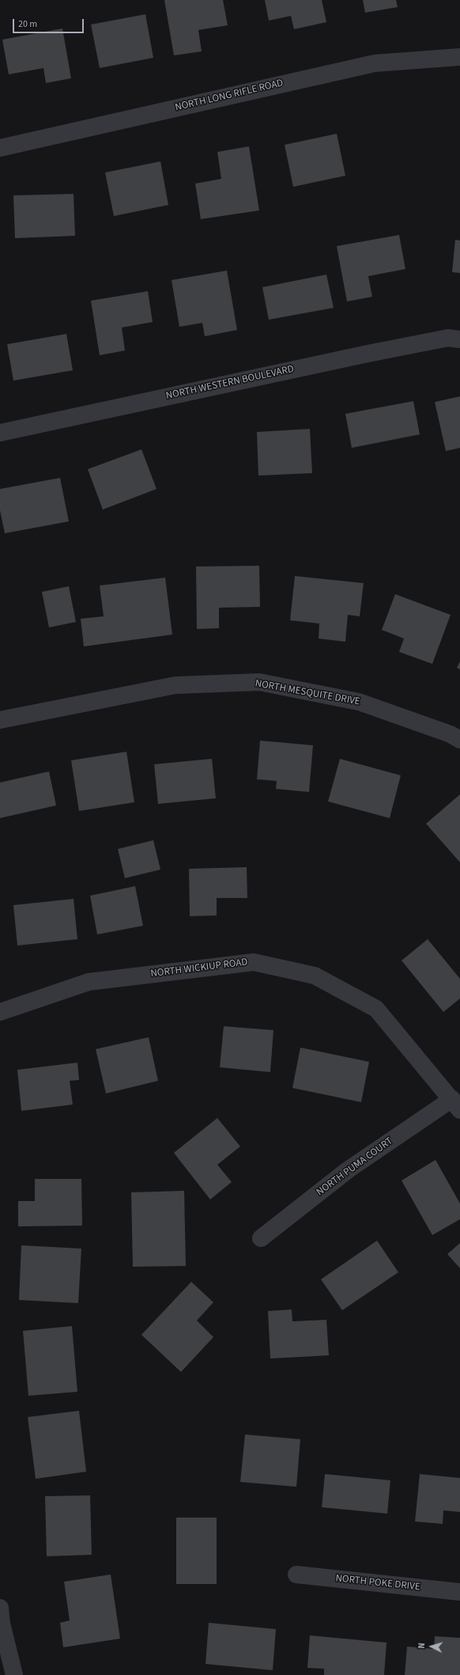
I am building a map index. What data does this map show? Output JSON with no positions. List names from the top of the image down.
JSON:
{
  "streets": {
    "street": [
      "NORTH LONG RIFLE ROAD",
      "NORTH WESTERN BOULEVARD",
      "NORTH MESQUITE DRIVE",
      "NORTH WICKIUP ROAD",
      "NORTH PUMA COURT",
      "NORTH POKE DRIVE"
    ]
  },
  "crossings": [
    ["NORTH WICKIUP ROAD", "NORTH PUMA COURT"]
  ],
  "scale_bar": "20 m",
  "north": "left"
}
